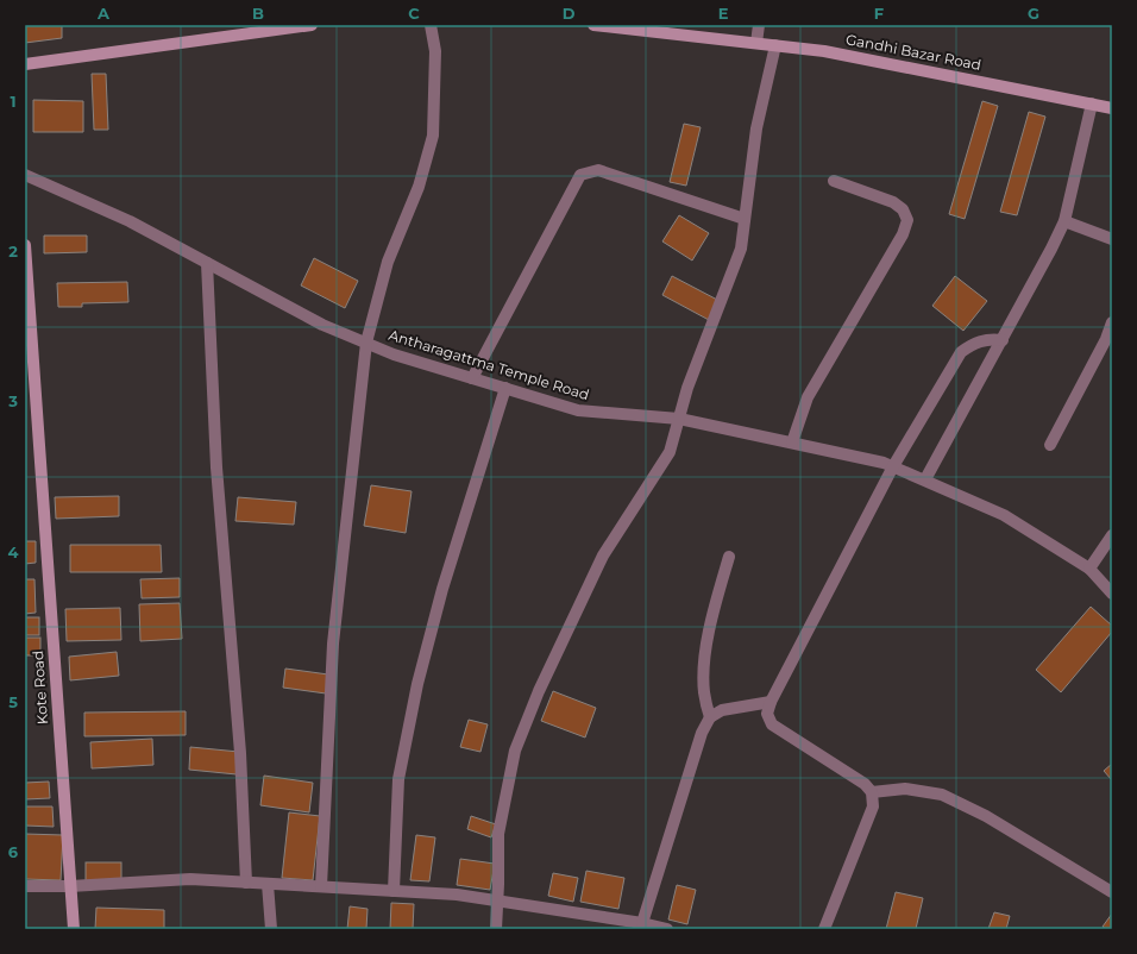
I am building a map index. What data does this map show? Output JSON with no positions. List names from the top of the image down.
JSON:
{
  "streets": {
    "main road": ["Gandhi Bazar Road", "Kote Road"],
    "street": ["Antharagattma Temple Road"]
  },
  "grid": {
    "columns": [
      "A",
      "B",
      "C",
      "D",
      "E",
      "F",
      "G"
    ],
    "rows": [
      "1",
      "2",
      "3",
      "4",
      "5",
      "6"
    ]
  }
}
